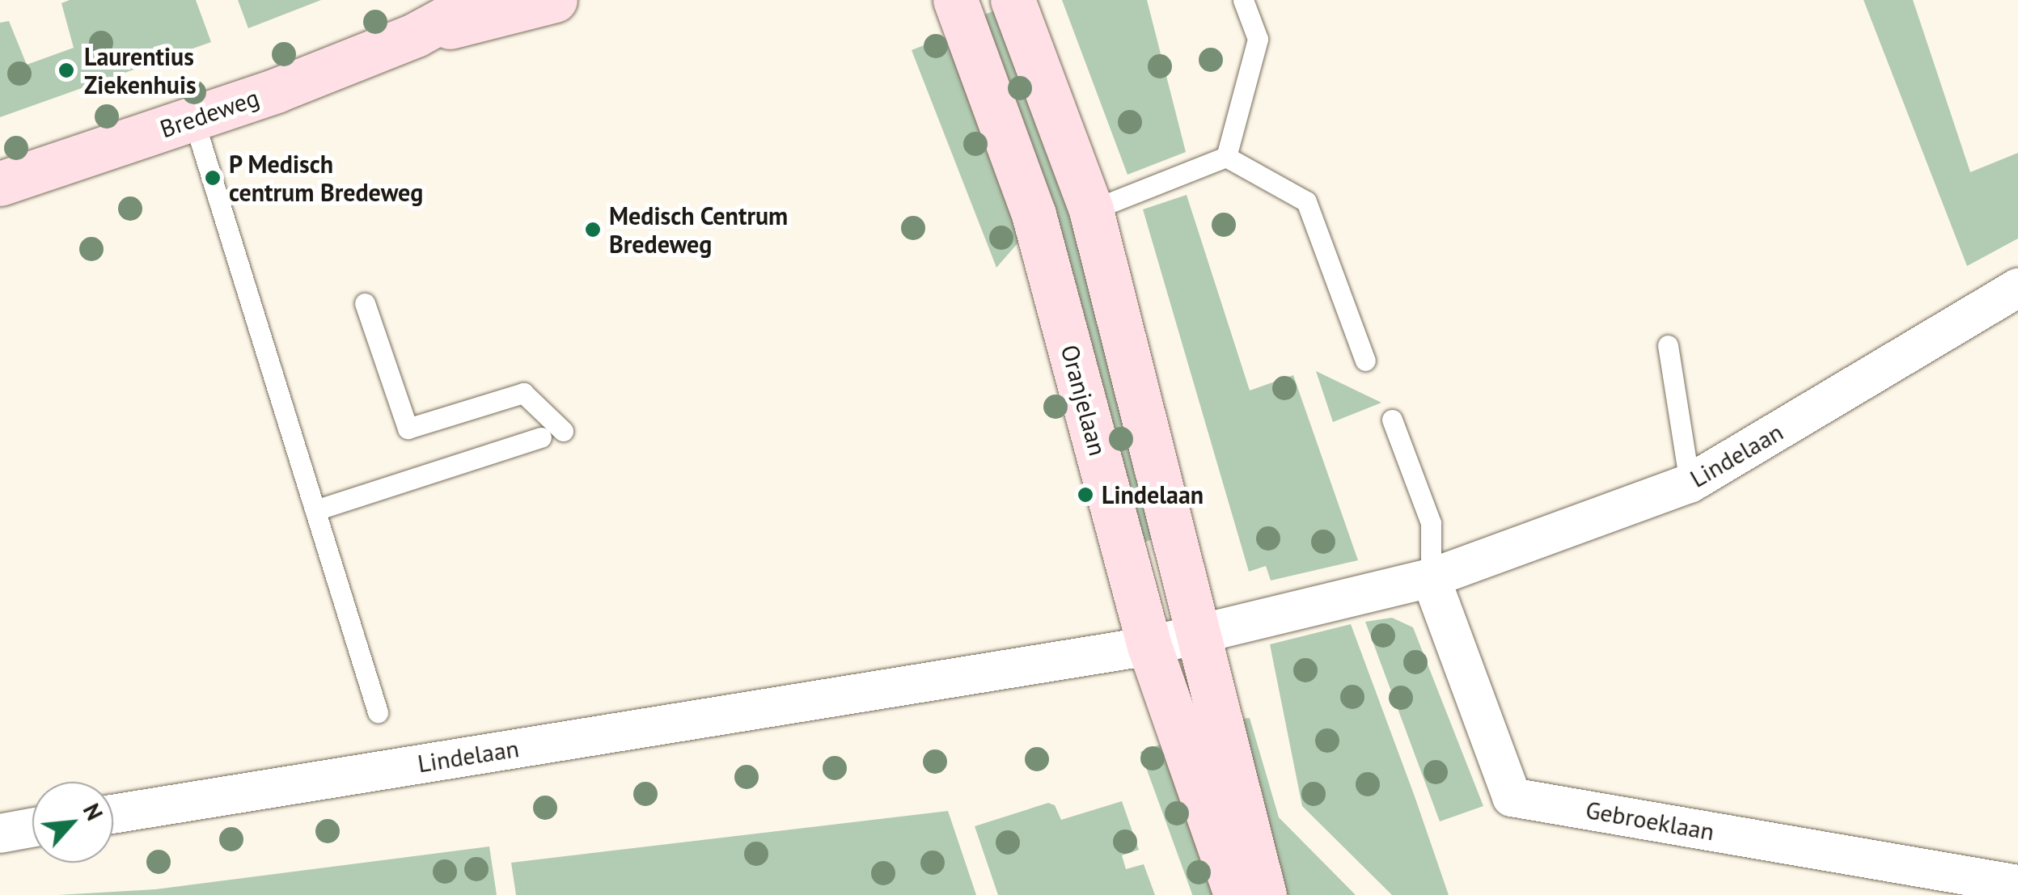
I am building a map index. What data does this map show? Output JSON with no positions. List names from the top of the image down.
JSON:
{
  "streets": {
    "street": [
      "Bredeweg",
      "Oranjelaan",
      "Lindelaan",
      "Gebroeklaan"
    ]
  },
  "crossings": [
    ["Oranjelaan", "Lindelaan"],
    ["Lindelaan", "Gebroeklaan"]
  ],
  "places": [
    "Laurentius Ziekenhuis",
    "P Medisch centrum Bredeweg",
    "Medisch Centrum Bredeweg",
    "Lindelaan"
  ],
  "north": "top right"
}
